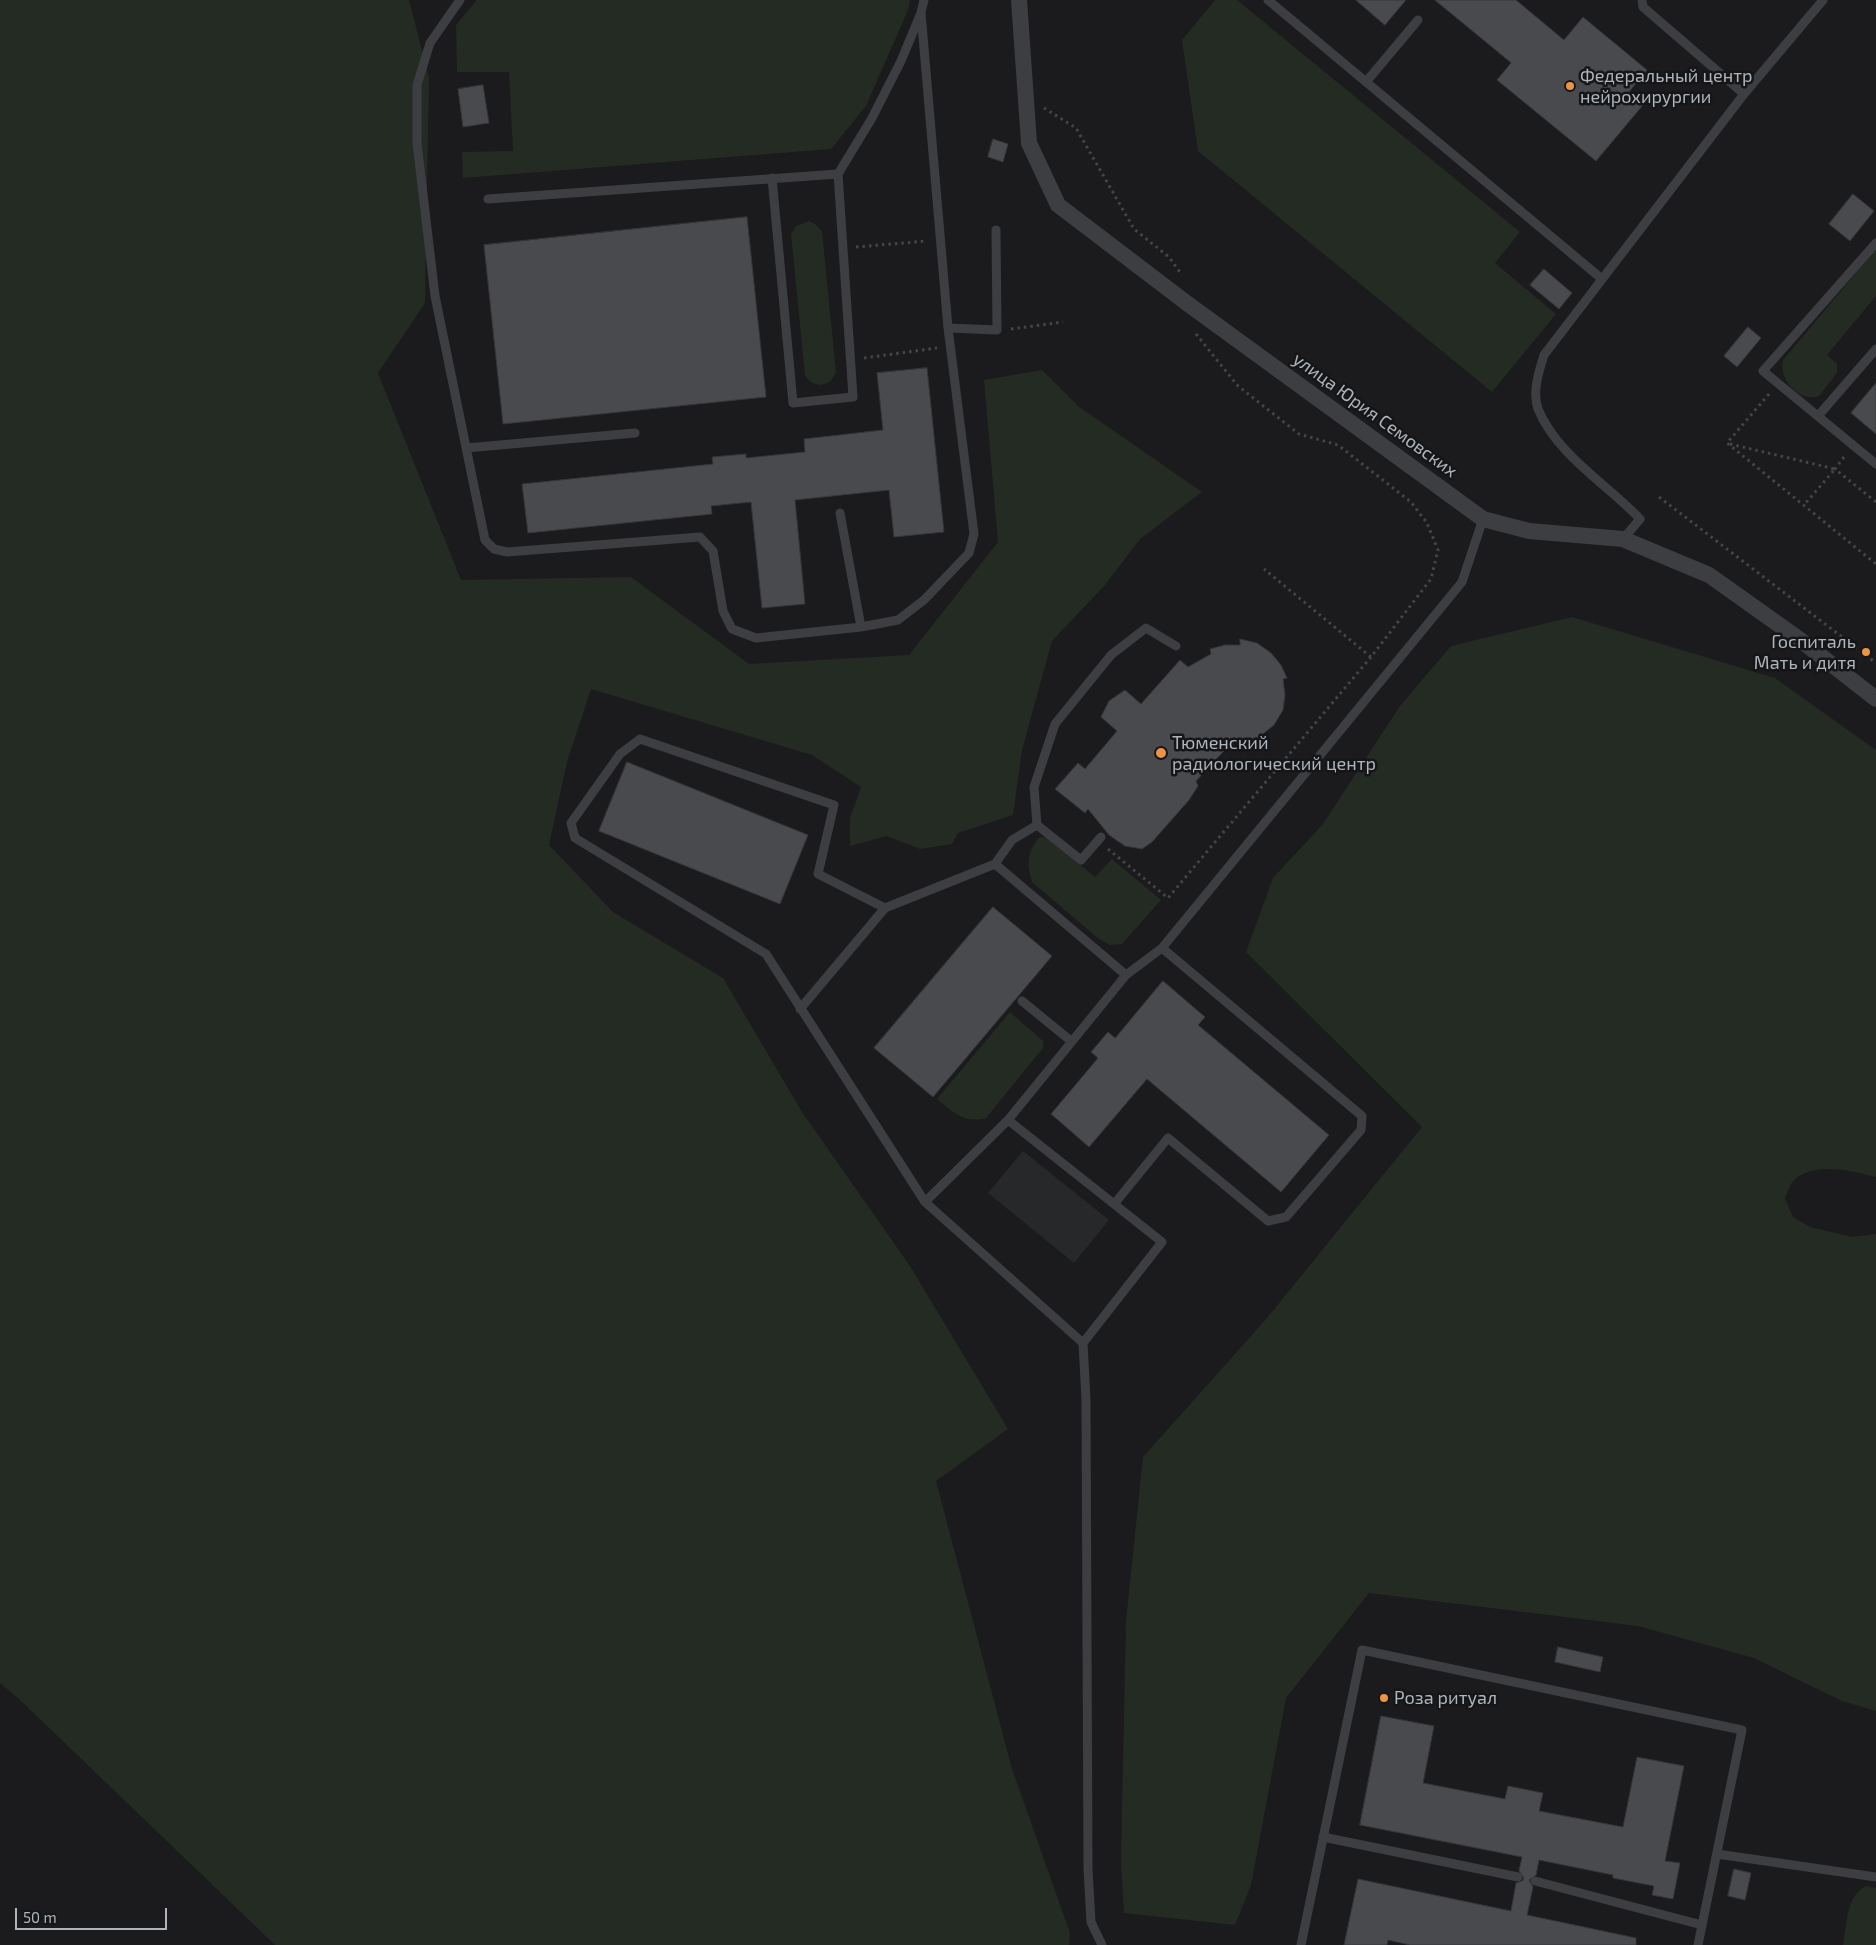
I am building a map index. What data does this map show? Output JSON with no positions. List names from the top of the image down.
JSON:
{
  "streets": {
    "street": ["улица Юрия Семовских"]
  },
  "places": [
    "Федеральный центр нейрохирургии",
    "Госпиталь Мать и дитя",
    "Тюменский радиологический центр",
    "Роза ритуал"
  ],
  "scale_bar": "50 m"
}
